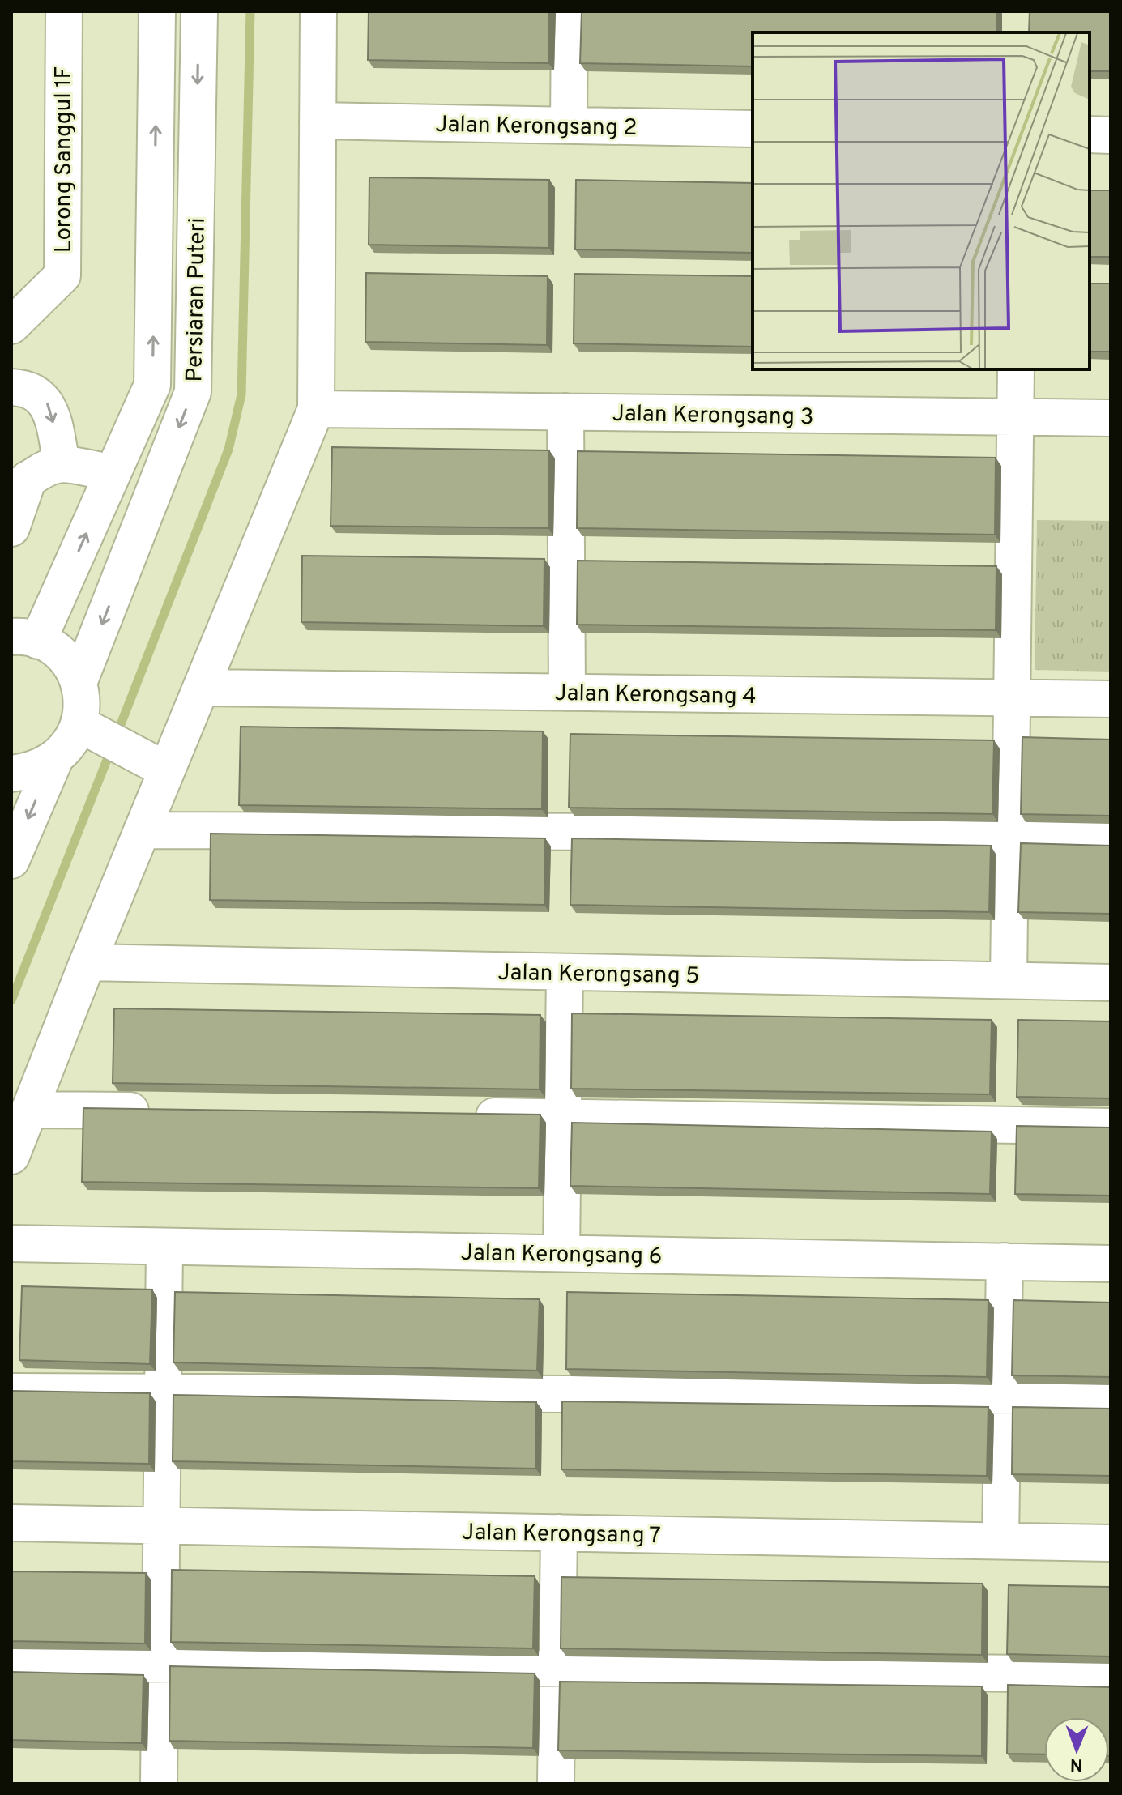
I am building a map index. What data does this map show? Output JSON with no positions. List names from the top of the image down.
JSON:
{
  "streets": {
    "street": [
      "Jalan Kerongsang 2",
      "Lorong Sanggul 1F",
      "Persiaran Puteri",
      "Jalan Kerongsang 3",
      "Jalan Kerongsang 4",
      "Jalan Kerongsang 5",
      "Jalan Kerongsang 6",
      "Jalan Kerongsang 7"
    ]
  },
  "north": "bottom"
}
